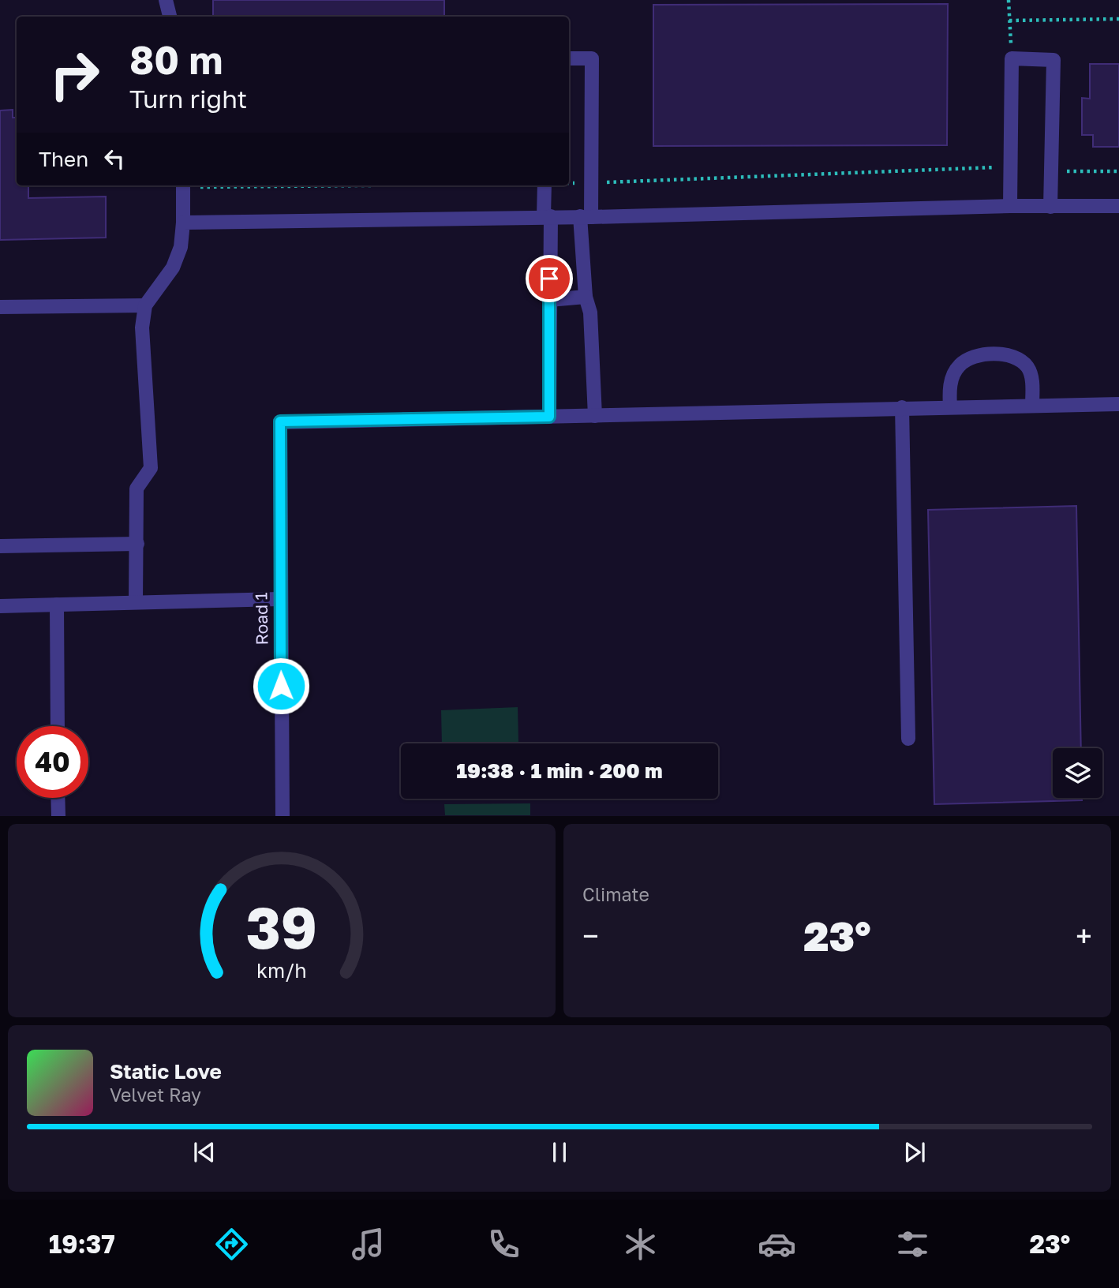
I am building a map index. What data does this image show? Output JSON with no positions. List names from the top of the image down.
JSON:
{
  "streets": {
    "street": ["Road 1"]
  },
  "page": {
    "turn": ["80 m", "Turn right"],
    "then": "Then",
    "limit": "40",
    "trip": "19:38 · 1 min · 200 m",
    "tile": "Climate",
    "heat": ["−", "23°", "+"],
    "song": ["Static Love", "Velvet Ray"],
    "tabs": ["19:37", "23°"],
    "gauge": ["39", "km/h"]
  }
}
